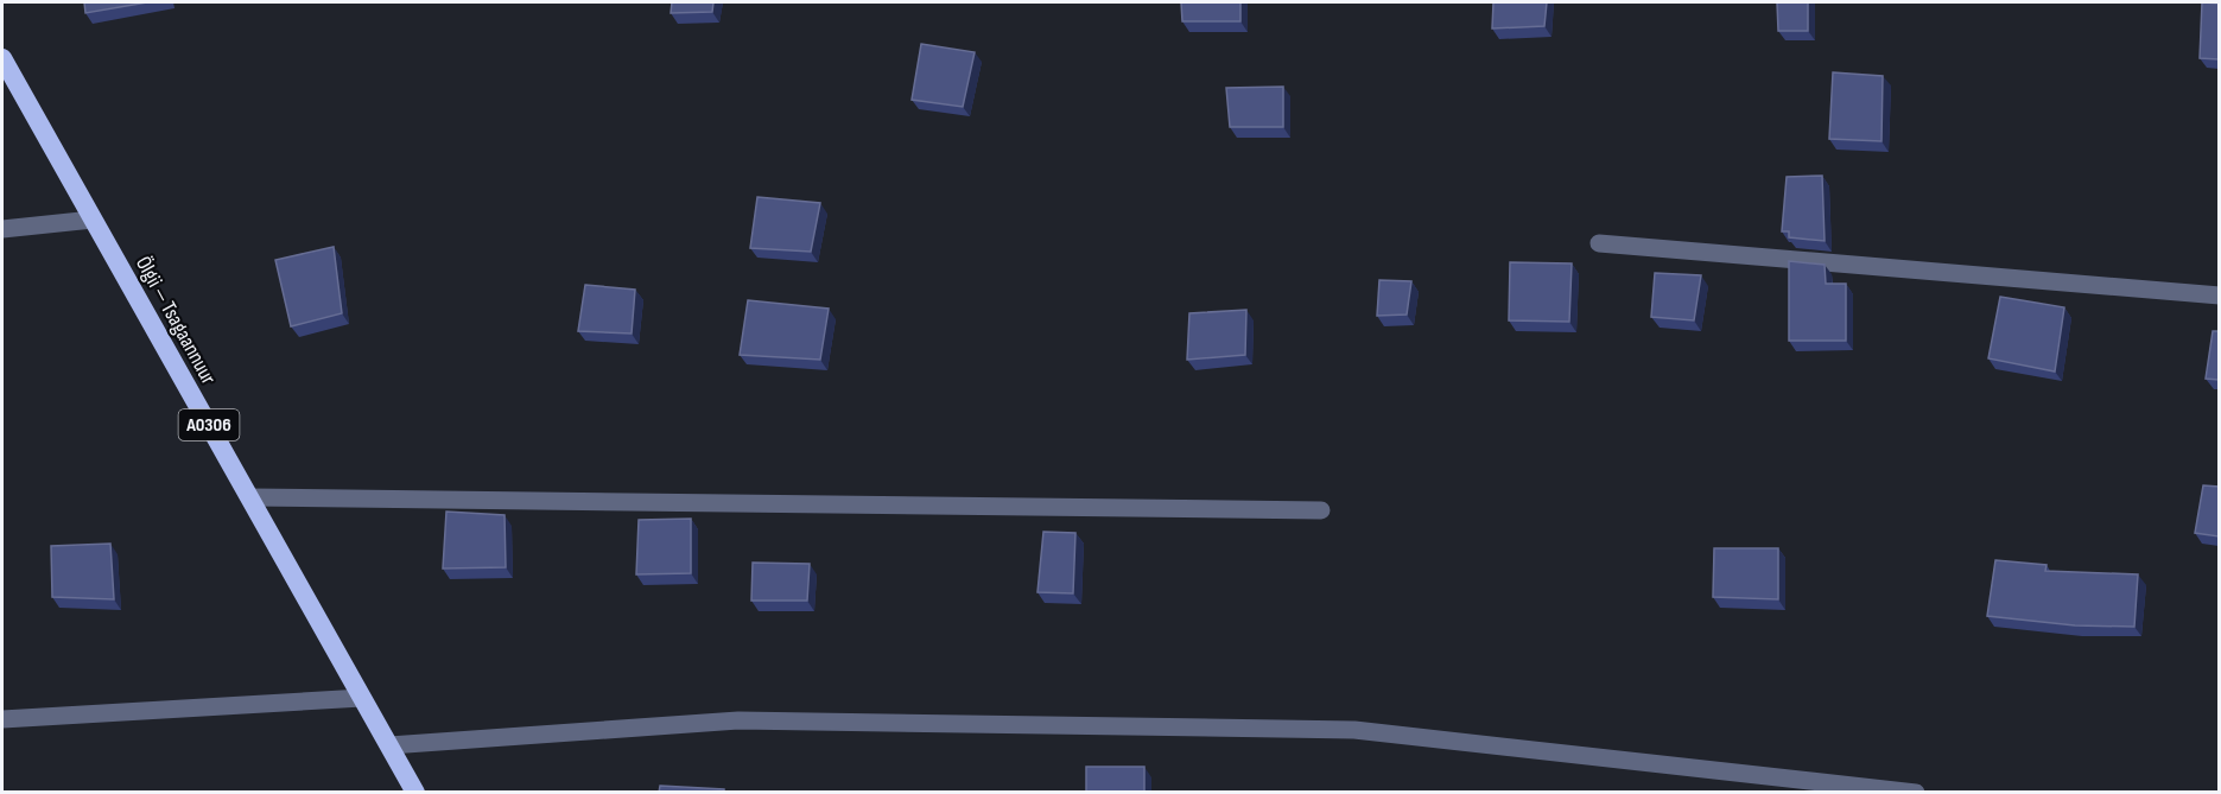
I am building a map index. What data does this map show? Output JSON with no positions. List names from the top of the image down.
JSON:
{
  "streets": {
    "highway": ["Ölgii — Tsagaannuur", "A0306"]
  }
}
